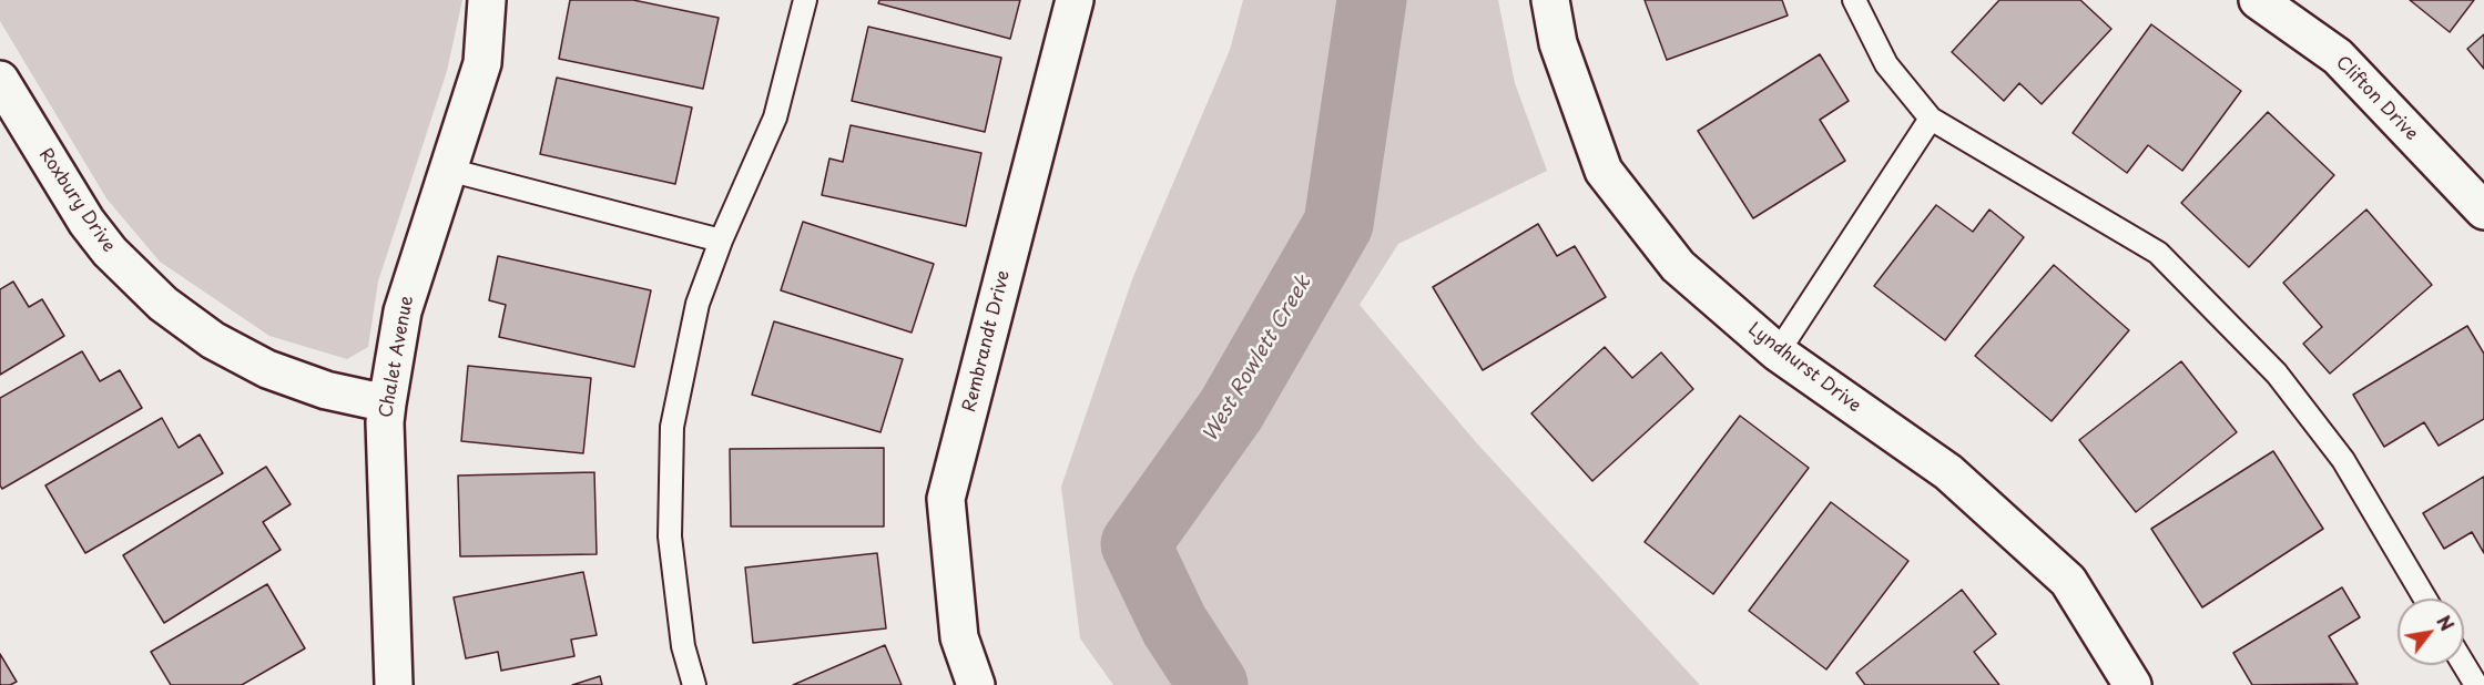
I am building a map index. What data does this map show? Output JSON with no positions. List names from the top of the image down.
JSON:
{
  "streets": {
    "street": [
      "Clifton Drive",
      "Roxbury Drive",
      "Rembrandt Drive",
      "Chalet Avenue",
      "Lyndhurst Drive"
    ]
  },
  "crossings": [
    ["Roxbury Drive", "Chalet Avenue"]
  ],
  "water": ["West Rowlett Creek"],
  "north": "top right"
}
